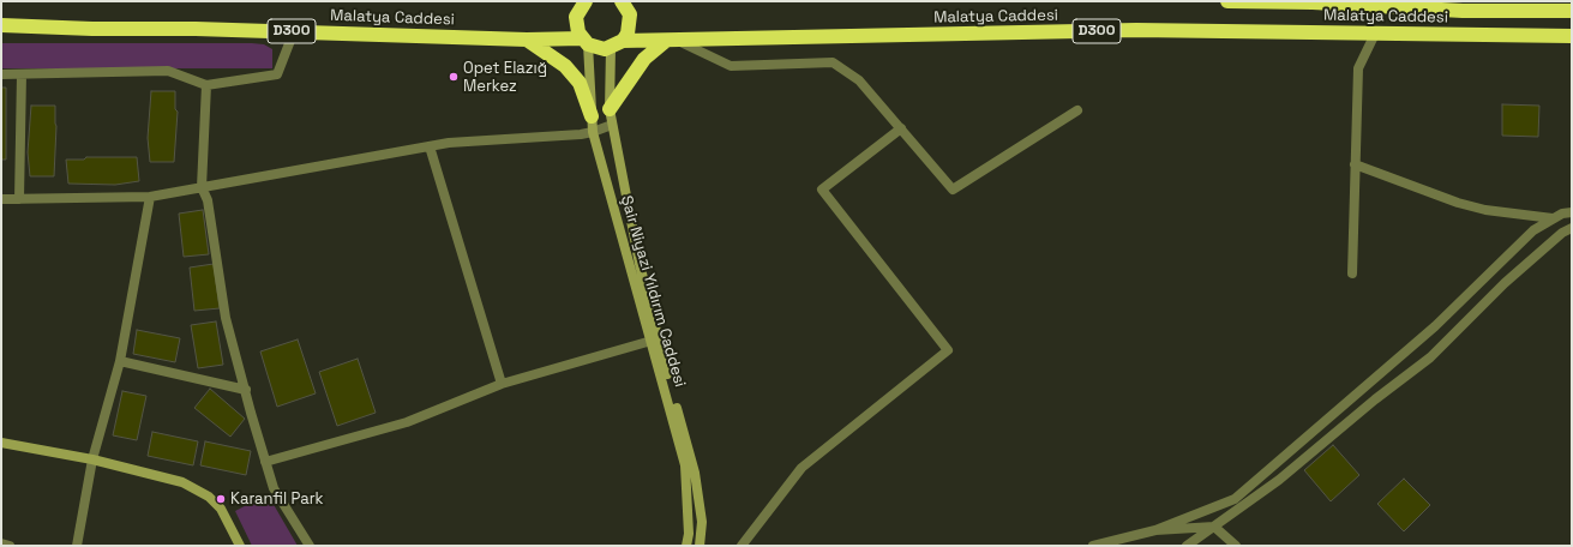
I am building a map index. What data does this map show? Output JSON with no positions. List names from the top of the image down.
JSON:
{
  "streets": {
    "highway": ["Malatya Caddesi", "D300"],
    "street": ["Şair Niyazi Yıldırım Caddesi"]
  },
  "crossings": [
    ["Malatya Caddesi", "Şair Niyazi Yıldırım Caddesi"]
  ],
  "places": ["Opet Elazığ Merkez", "Karanfil Park"]
}
